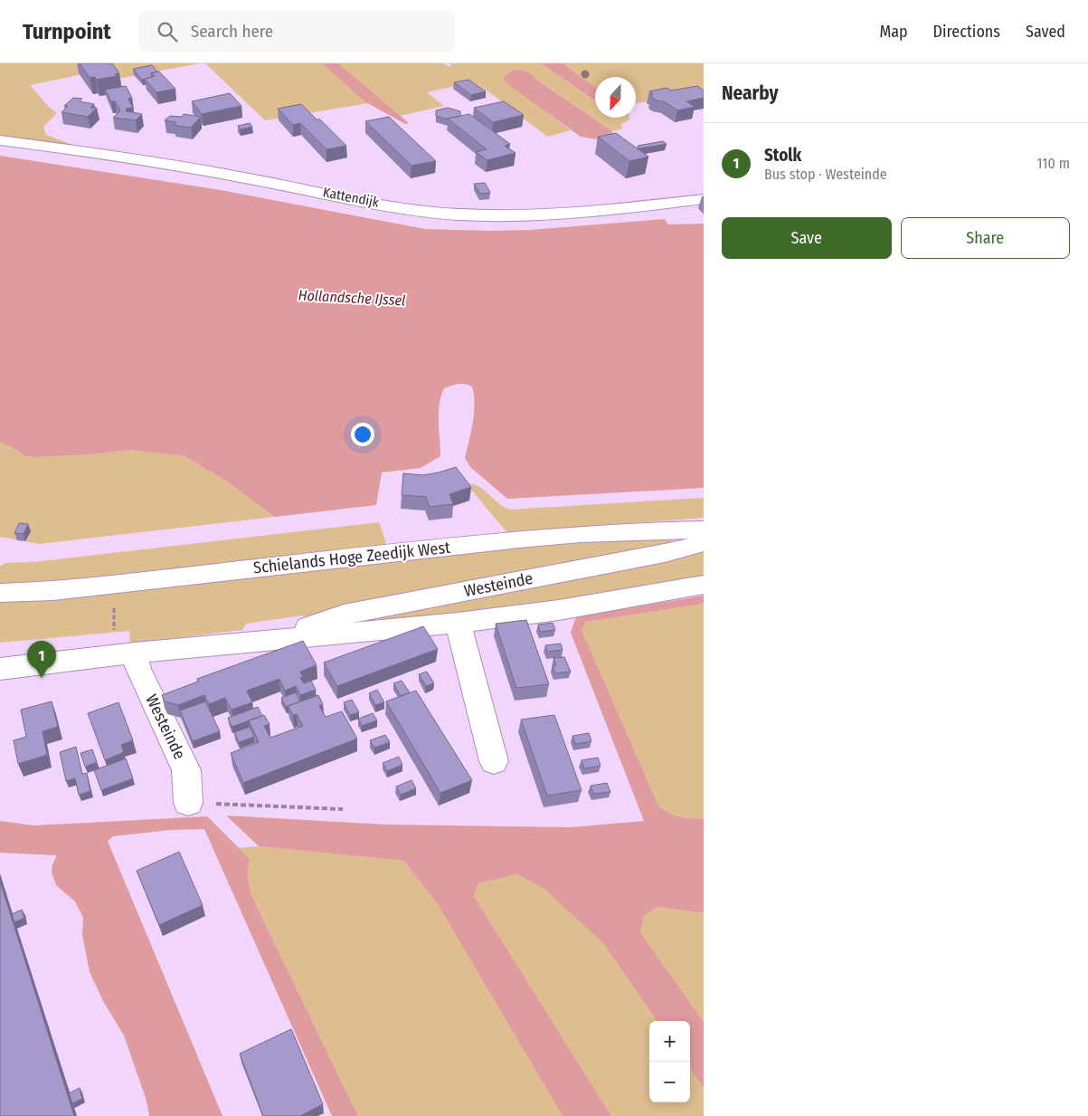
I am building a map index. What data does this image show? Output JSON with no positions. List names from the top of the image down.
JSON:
{
  "streets": {
    "street": ["Kattendijk", "Schielands Hoge Zeedijk West", "Westeinde"]
  },
  "water": ["Hollandsche IJssel"],
  "north": "bottom",
  "page": {
    "header": "Turnpoint",
    "search": "Search here",
    "nav": ["Map", "Directions", "Saved"],
    "heading": "Nearby",
    "list": [
      {
        "mark": "1",
        "name": "Stolk",
        "note": "Bus stop · Westeinde",
        "value": "110 m"
      }
    ],
    "buttons": ["Save", "Share"],
    "pins": "1",
    "map_buttons": ["+", "−"]
  }
}
